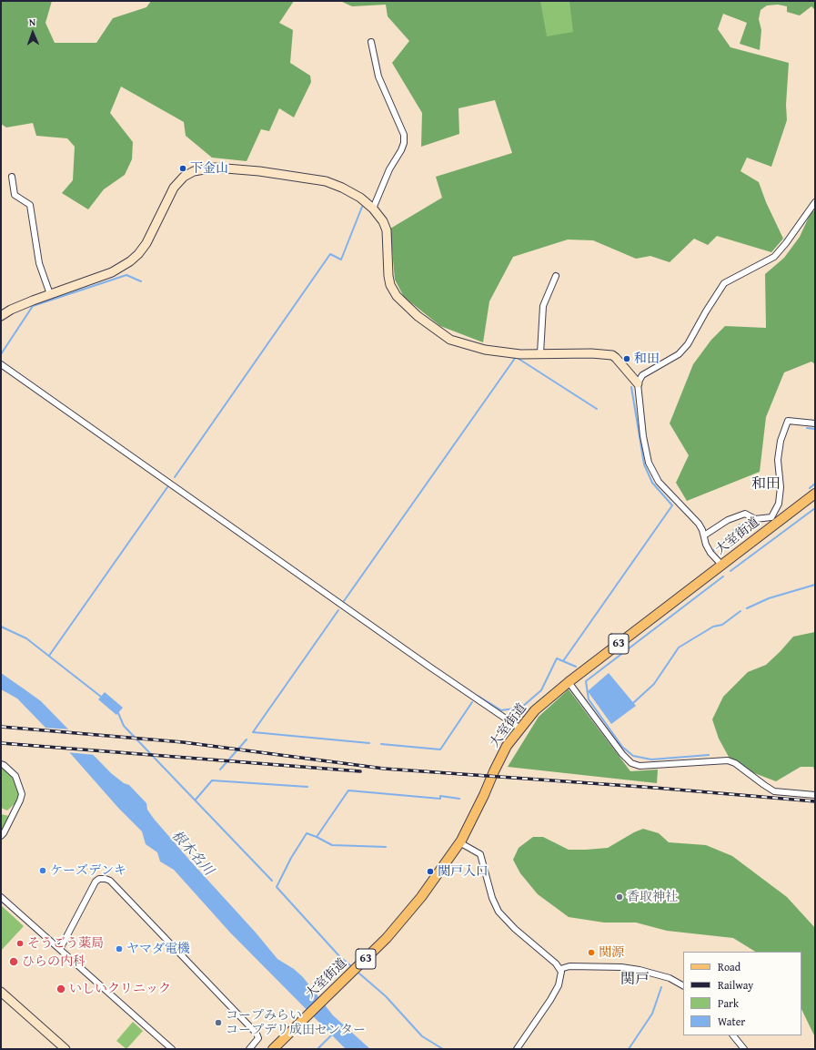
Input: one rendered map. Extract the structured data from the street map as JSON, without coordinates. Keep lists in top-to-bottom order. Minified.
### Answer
{"streets":{"main road":["大室街道","63"]},"districts":["和田","関戸"],"water":["根木名川"],"places":["下金山","和田","ケーズデンキ","関戸入口","香取神社","そうごう薬局","ヤマダ電機","関源","ひらの内科","いしいクリニック","コープみらい コープデリ成田センター"],"legend":["Road","Railway","Park","Water"],"north":"top"}
